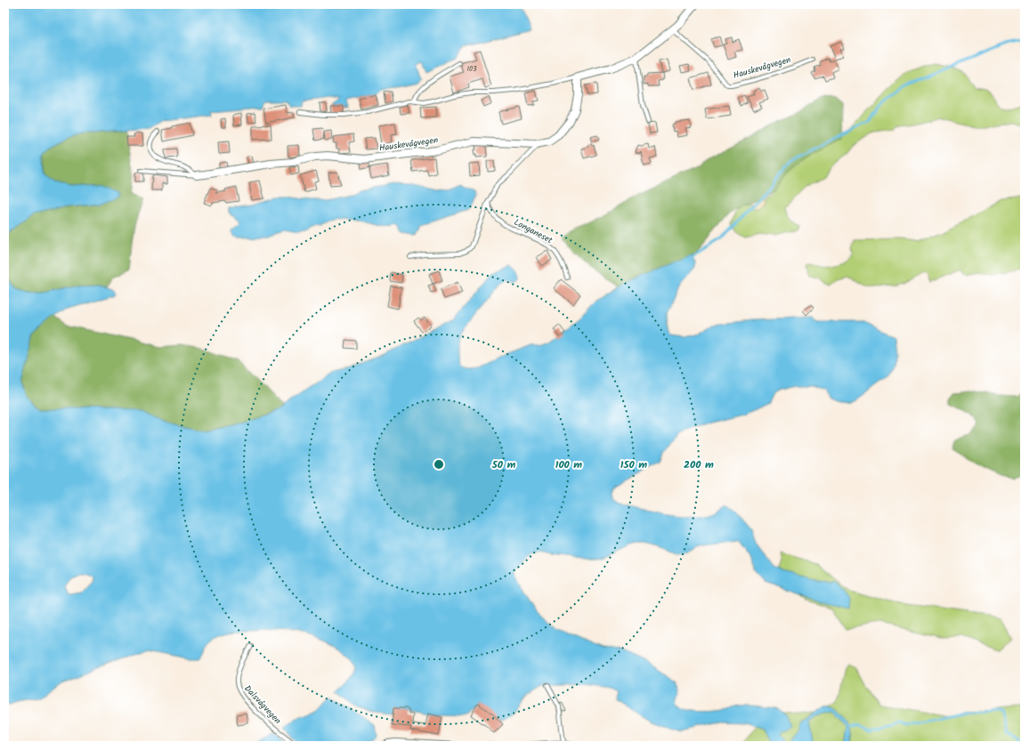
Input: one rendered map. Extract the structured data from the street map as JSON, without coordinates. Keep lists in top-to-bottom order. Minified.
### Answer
{"streets":{"street":["Hauskevågvegen"],"lane":["Longaneset","Dalsvågvegen"]},"house_numbers":["103"],"rings":["50 m","100 m","150 m","200 m"]}
